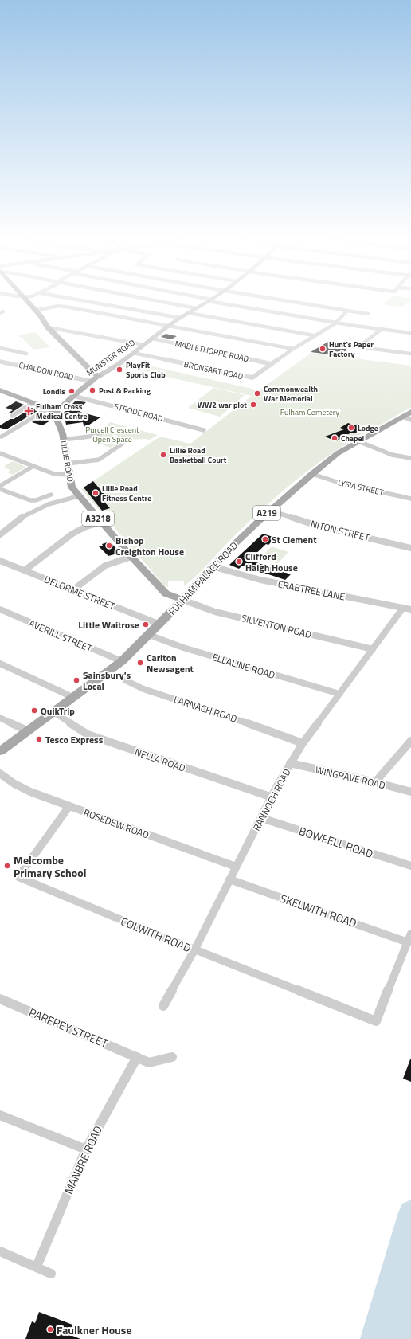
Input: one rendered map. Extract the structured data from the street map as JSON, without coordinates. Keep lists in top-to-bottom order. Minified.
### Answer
{"streets":{"main road":["MUNSTER ROAD","LILLIE ROAD","A219","A3218","FULHAM PALACE ROAD"],"street":["MABLETHORPE ROAD","BRONSART ROAD","CHALDON ROAD","STRODE ROAD","LYSIA STREET","NITON STREET","CRABTREE LANE","DELORME STREET","SILVERTON ROAD","AVERILL STREET","ELLALINE ROAD","LARNACH ROAD","NELLA ROAD","WINGRAVE ROAD","RANNOCH ROAD","ROSEDEW ROAD","BOWFELL ROAD","SKELWITH ROAD","COLWITH ROAD","PARFREY STREET","MANBRE ROAD"]},"crossings":[["MABLETHORPE ROAD","MUNSTER ROAD"],["MABLETHORPE ROAD","BRONSART ROAD"],["MUNSTER ROAD","BRONSART ROAD"],["MUNSTER ROAD","CHALDON ROAD"],["MUNSTER ROAD","STRODE ROAD"],["MUNSTER ROAD","LILLIE ROAD"],["LILLIE ROAD","FULHAM PALACE ROAD"],["LILLIE ROAD","SILVERTON ROAD"],["LYSIA STREET","FULHAM PALACE ROAD"],["NITON STREET","FULHAM PALACE ROAD"],["FULHAM PALACE ROAD","CRABTREE LANE"],["FULHAM PALACE ROAD","DELORME STREET"],["FULHAM PALACE ROAD","SILVERTON ROAD"],["FULHAM PALACE ROAD","AVERILL STREET"],["FULHAM PALACE ROAD","ELLALINE ROAD"],["FULHAM PALACE ROAD","LARNACH ROAD"],["FULHAM PALACE ROAD","NELLA ROAD"],["CRABTREE LANE","RANNOCH ROAD"],["SILVERTON ROAD","RANNOCH ROAD"],["ELLALINE ROAD","RANNOCH ROAD"],["LARNACH ROAD","RANNOCH ROAD"],["NELLA ROAD","RANNOCH ROAD"],["WINGRAVE ROAD","RANNOCH ROAD"],["RANNOCH ROAD","ROSEDEW ROAD"],["RANNOCH ROAD","BOWFELL ROAD"],["RANNOCH ROAD","SKELWITH ROAD"],["RANNOCH ROAD","COLWITH ROAD"],["ROSEDEW ROAD","COLWITH ROAD"],["SKELWITH ROAD","COLWITH ROAD"],["PARFREY STREET","MANBRE ROAD"]],"parks":["Fulham Cemetery","Purcell Crescent Open Space"],"places":{"other":["Hunt's Paper Factory","PlayFit Sports Club","Post & Packing","Londis","Commonwealth War Memorial","WW2 war plot","Lodge","Chapel","Lillie Road Basketball Court","Lillie Road Fitness Centre","St Clement","Bishop Creighton House","Clifford Haigh House","Little Waitrose","Carlton Newsagent","Sainsbury's Local","QuikTrip","Tesco Express","Melcombe Primary School","Faulkner House"],"health":["Fulham Cross Medical Centre"]}}
